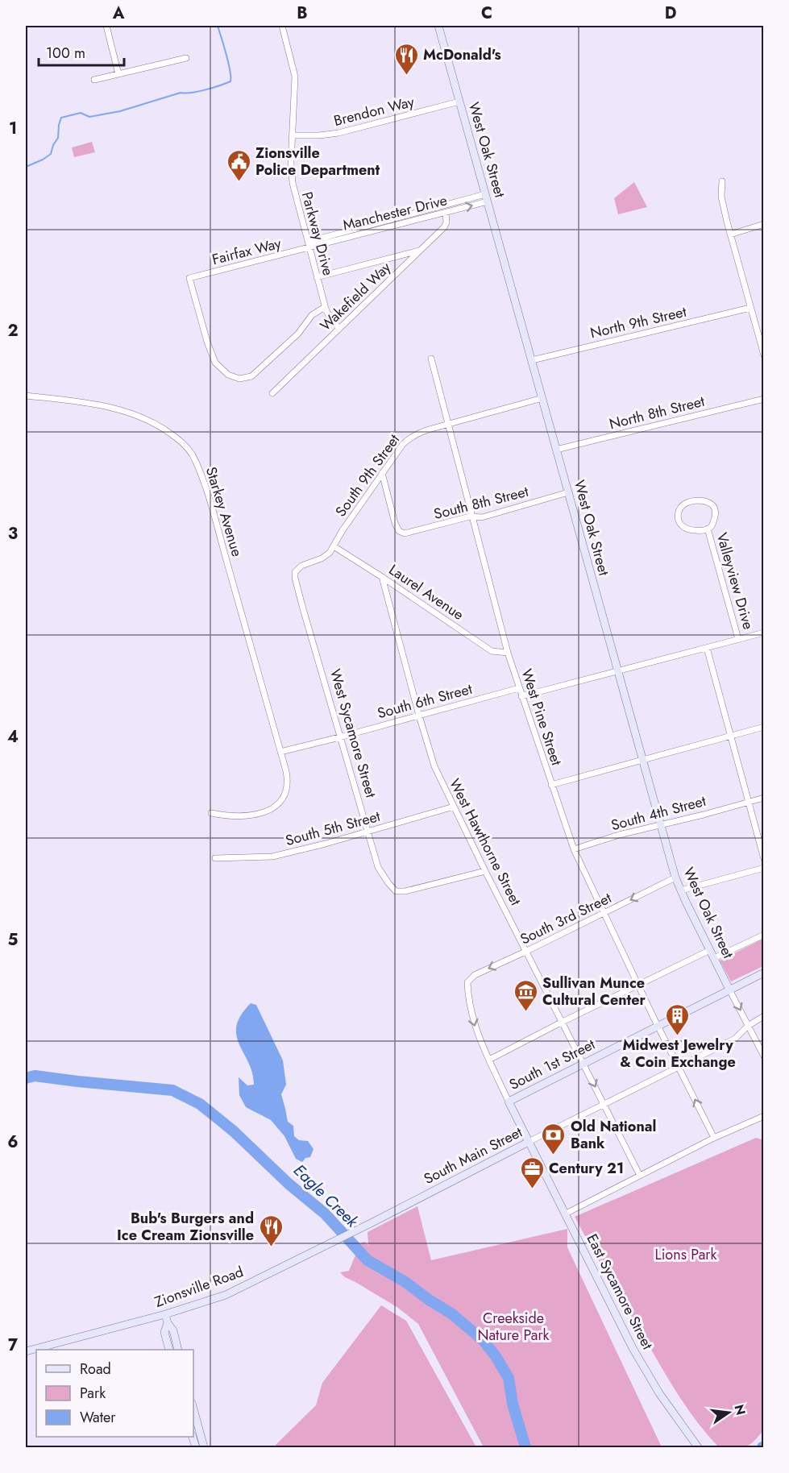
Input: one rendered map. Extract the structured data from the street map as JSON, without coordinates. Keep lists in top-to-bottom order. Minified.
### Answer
{"streets":{"main road":["West Oak Street","South 1st Street","South Main Street","Zionsville Road","East Sycamore Street"],"street":["Brendon Way","Manchester Drive","Parkway Drive","Fairfax Way","Wakefield Way","North 9th Street","North 8th Street","South 9th Street","South 8th Street","Starkey Avenue","Valleyview Drive","Laurel Avenue","South 6th Street","West Pine Street","West Sycamore Street","South 4th Street","South 5th Street","West Hawthorne Street","South 3rd Street"]},"crossings":[["Brendon Way","West Oak Street"],["Brendon Way","Parkway Drive"],["West Oak Street","Manchester Drive"],["West Oak Street","North 9th Street"],["West Oak Street","North 8th Street"],["West Oak Street","South 9th Street"],["West Oak Street","South 8th Street"],["West Oak Street","South 4th Street"],["West Oak Street","South 3rd Street"],["West Oak Street","South 1st Street"],["West Oak Street","South Main Street"],["Manchester Drive","Parkway Drive"],["Manchester Drive","Fairfax Way"],["Manchester Drive","Wakefield Way"],["Parkway Drive","Fairfax Way"],["Parkway Drive","Wakefield Way"],["South 9th Street","South 8th Street"],["South 9th Street","Laurel Avenue"],["South 9th Street","West Pine Street"],["South 9th Street","West Sycamore Street"],["South 8th Street","West Pine Street"],["Starkey Avenue","South 6th Street"],["Laurel Avenue","West Pine Street"],["Laurel Avenue","West Sycamore Street"],["Laurel Avenue","West Hawthorne Street"],["South 6th Street","West Pine Street"],["South 6th Street","West Sycamore Street"],["South 6th Street","West Hawthorne Street"],["West Pine Street","South 4th Street"],["West Pine Street","South 3rd Street"],["West Pine Street","South 1st Street"],["West Pine Street","South Main Street"],["West Sycamore Street","South 5th Street"],["West Sycamore Street","West Hawthorne Street"],["South 5th Street","West Hawthorne Street"],["West Hawthorne Street","South 3rd Street"],["West Hawthorne Street","South 1st Street"],["West Hawthorne Street","South Main Street"],["South Main Street","Zionsville Road"],["South Main Street","East Sycamore Street"]],"water":["Eagle Creek"],"parks":["Lions Park","Creekside Nature Park"],"places":{"restaurant":["McDonald's","Bub's Burgers and Ice Cream Zionsville"],"public building":["Zionsville Police Department"],"museum":["Sullivan Munce Cultural Center"],"building":["Midwest Jewelry & Coin Exchange"],"bank":["Old National Bank"],"office":["Century 21"]},"legend":["Road","Park","Water"],"scale_bar":"100 m","north":"right","grid":{"columns":["A","B","C","D"],"rows":["1","2","3","4","5","6","7"]}}
